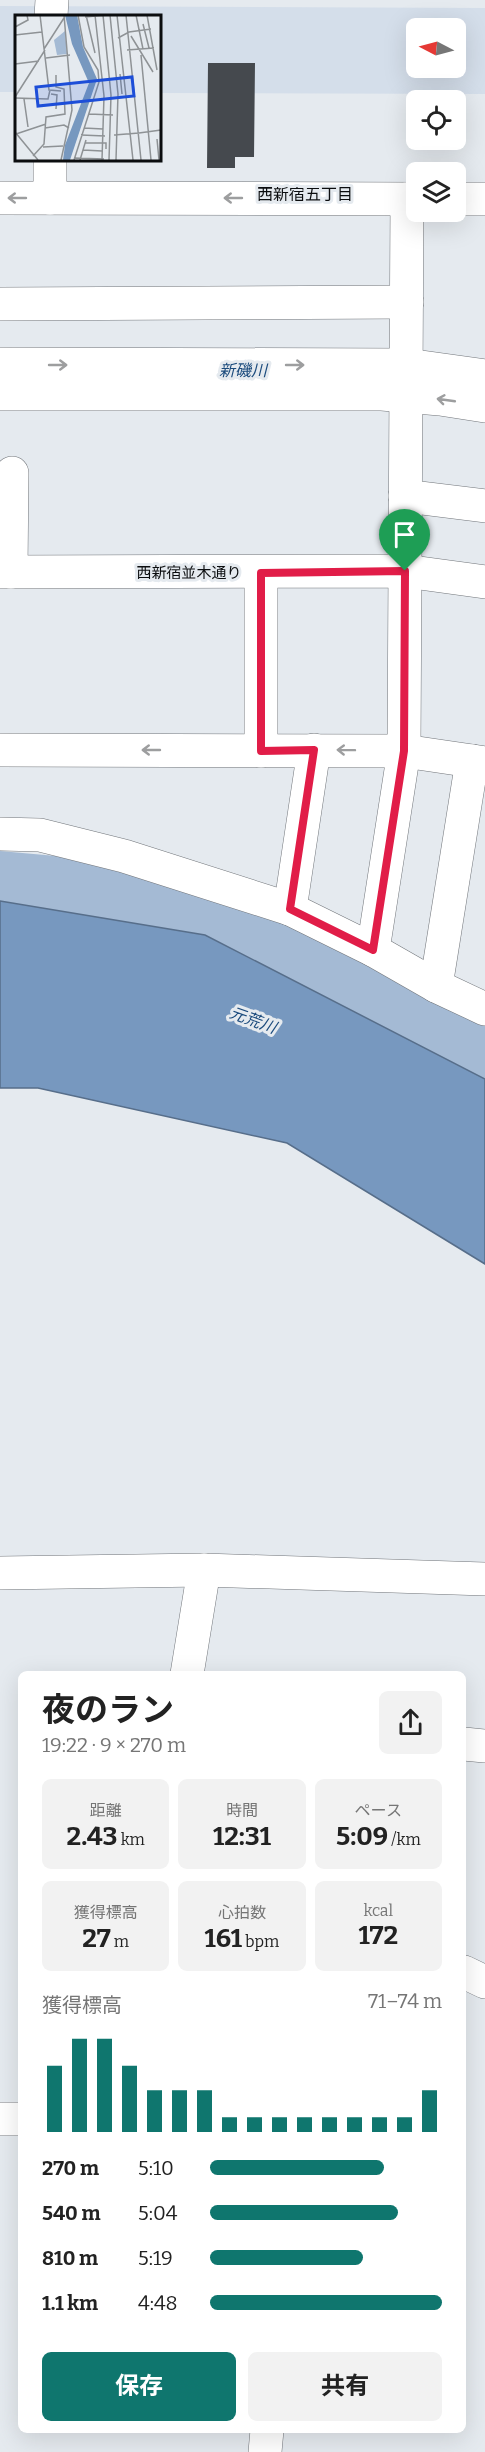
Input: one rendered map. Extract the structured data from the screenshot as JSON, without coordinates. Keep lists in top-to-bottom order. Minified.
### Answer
{"streets":{"street":["西新宿並木通り"]},"districts":["西新宿五丁目"],"water":["新磯川","元荒川"],"north":"left","page":{"heading":["夜のラン","19:22 · 9 × 270 m"],"stats":[["距離","2.43 km"],["時間","12:31"],["ペース","5:09 /km"],["獲得標高","27 m"],["心拍数","161 bpm"],["kcal","172"]],"chart":["獲得標高","71–74 m"],"list":[{"name":"270 m","note":"5:10"},{"name":"540 m","note":"5:04"},{"name":"810 m","note":"5:19"},{"name":"1.1 km","note":"4:48"}],"buttons":["保存","共有"]}}
